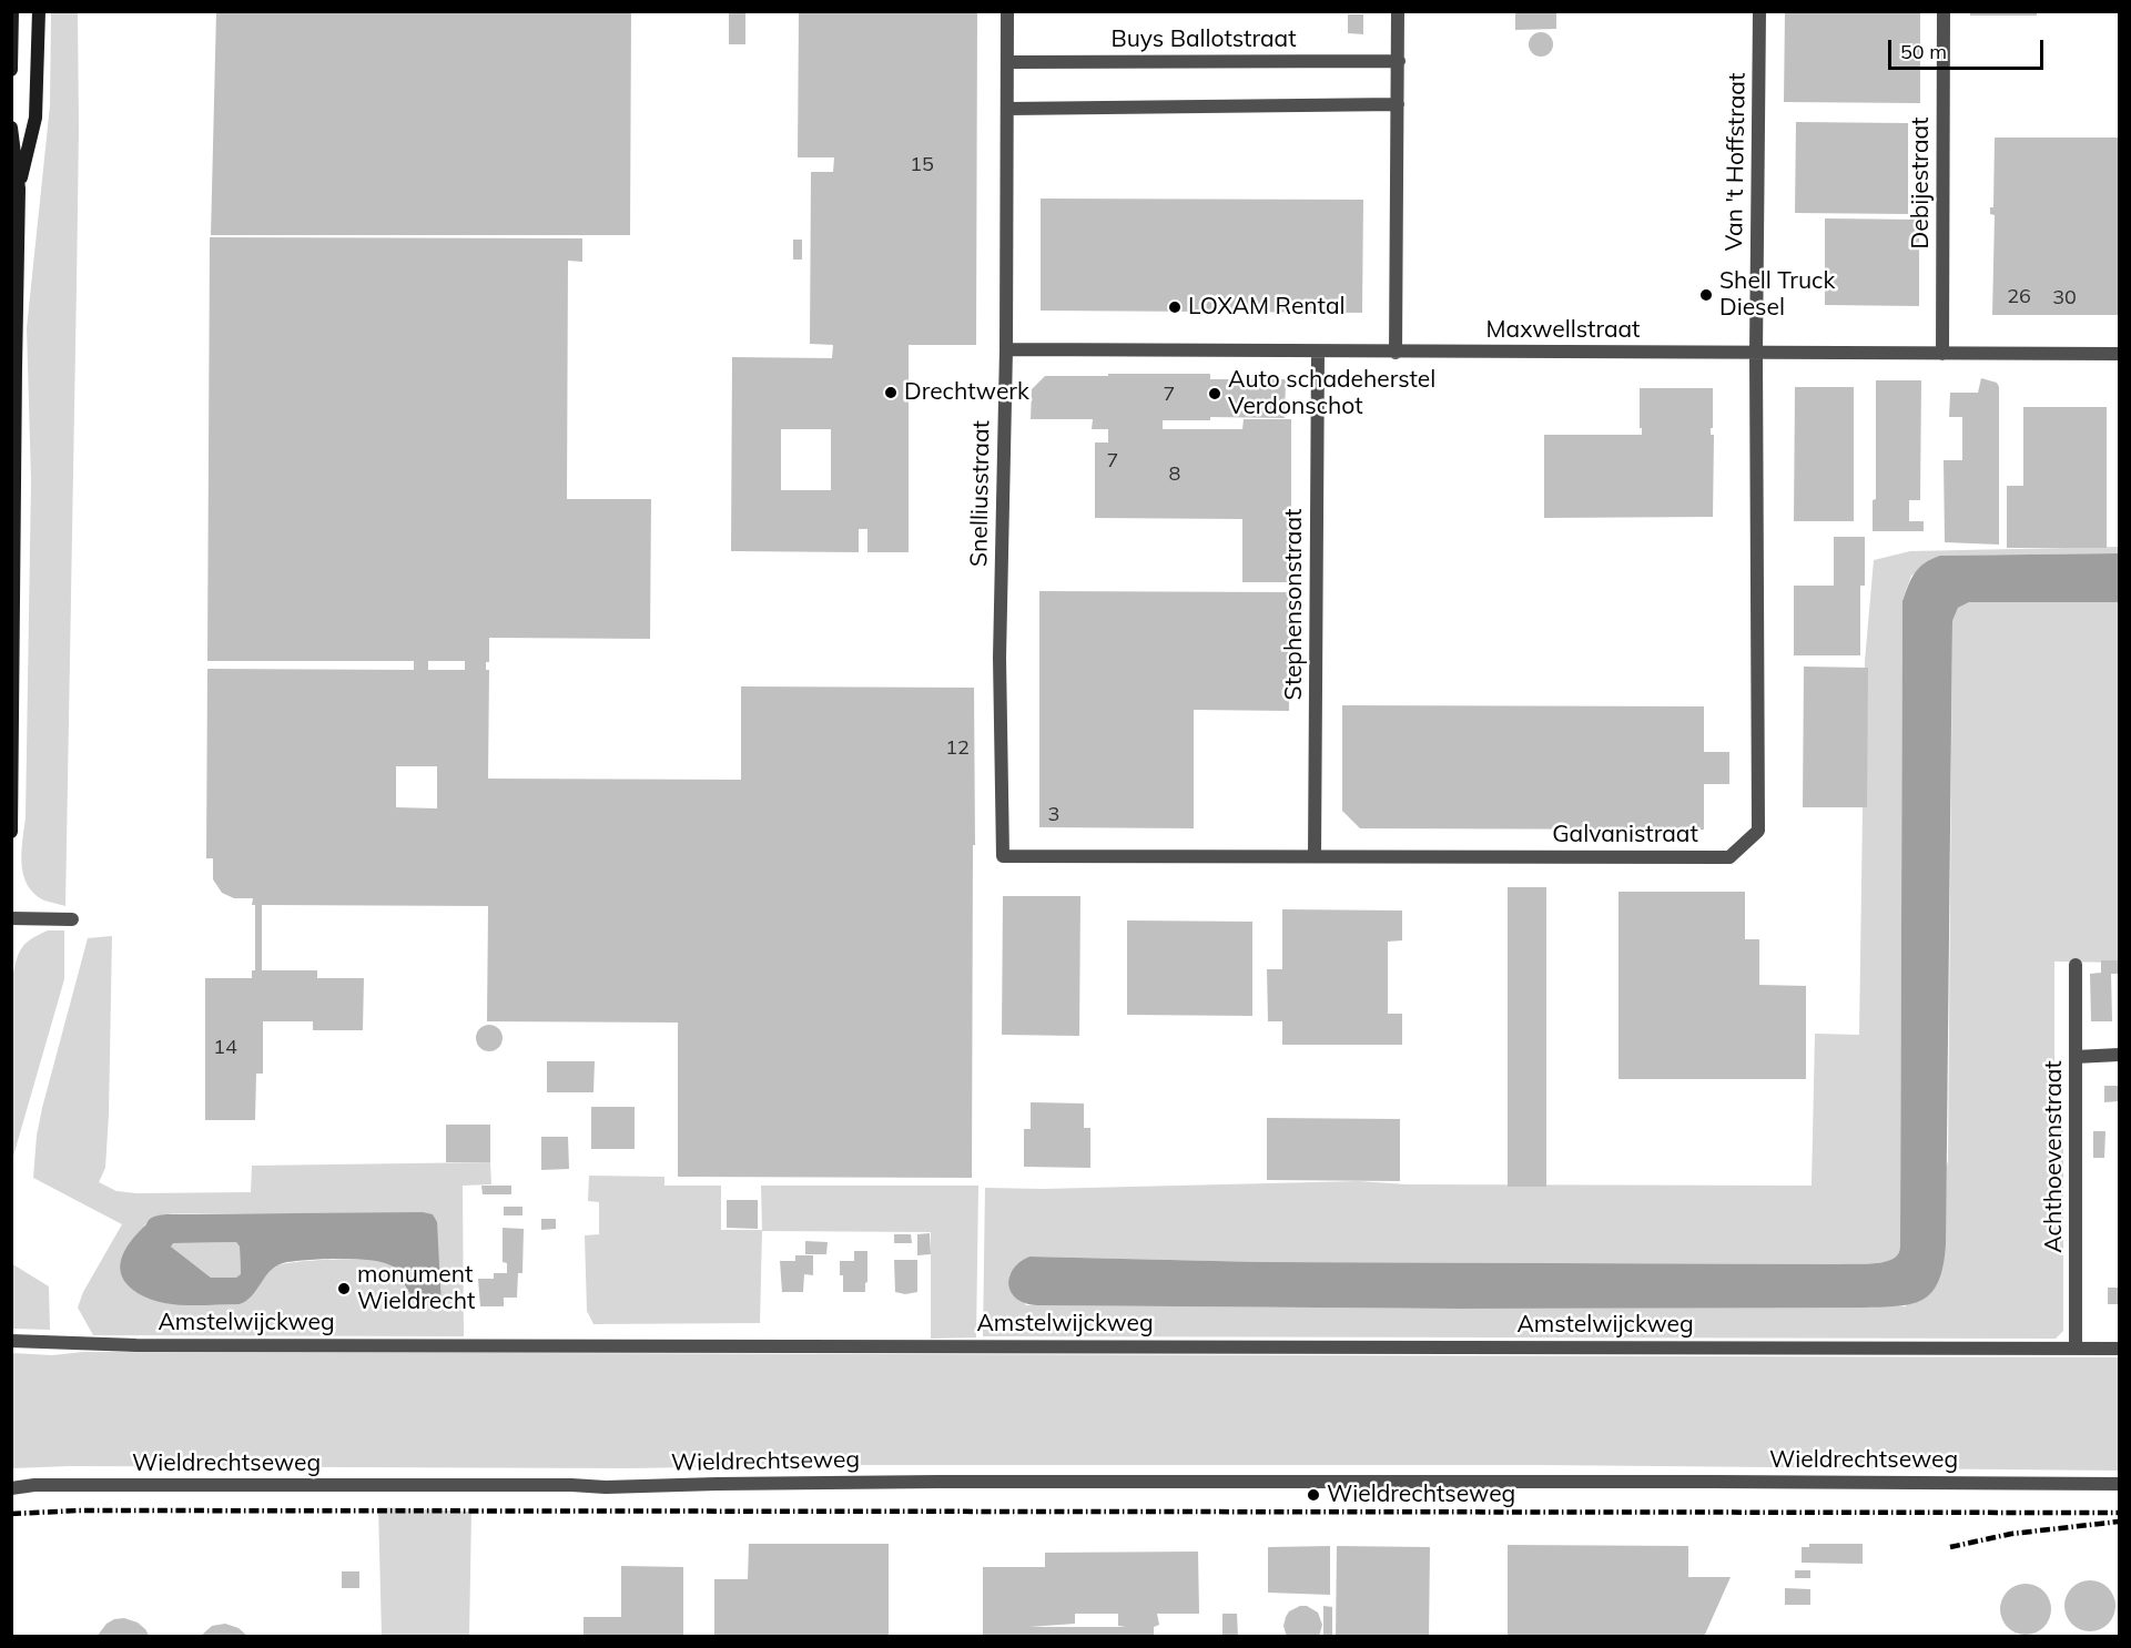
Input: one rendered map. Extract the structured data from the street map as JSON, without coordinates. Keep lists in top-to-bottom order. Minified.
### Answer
{"streets":{"street":["Buys Ballotstraat","Van 't Hoffstraat","Debijestraat","Maxwellstraat","Snelliusstraat","Stephensonstraat","Galvanistraat","Achthoevenstraat","Amstelwijckweg","Wieldrechtseweg"]},"crossings":[["Buys Ballotstraat","Snelliusstraat"],["Van 't Hoffstraat","Maxwellstraat"],["Van 't Hoffstraat","Galvanistraat"],["Debijestraat","Maxwellstraat"],["Maxwellstraat","Snelliusstraat"],["Maxwellstraat","Stephensonstraat"],["Maxwellstraat","Galvanistraat"],["Snelliusstraat","Galvanistraat"],["Stephensonstraat","Galvanistraat"],["Achthoevenstraat","Amstelwijckweg"]],"places":["Shell Truck Diesel","LOXAM Rental","Drechtwerk","Auto schadeherstel Verdonschot","monument Wieldrecht","Wieldrechtseweg"],"house_numbers":["15","26","30","7","7","8","12","3","14"],"scale_bar":"50 m"}
